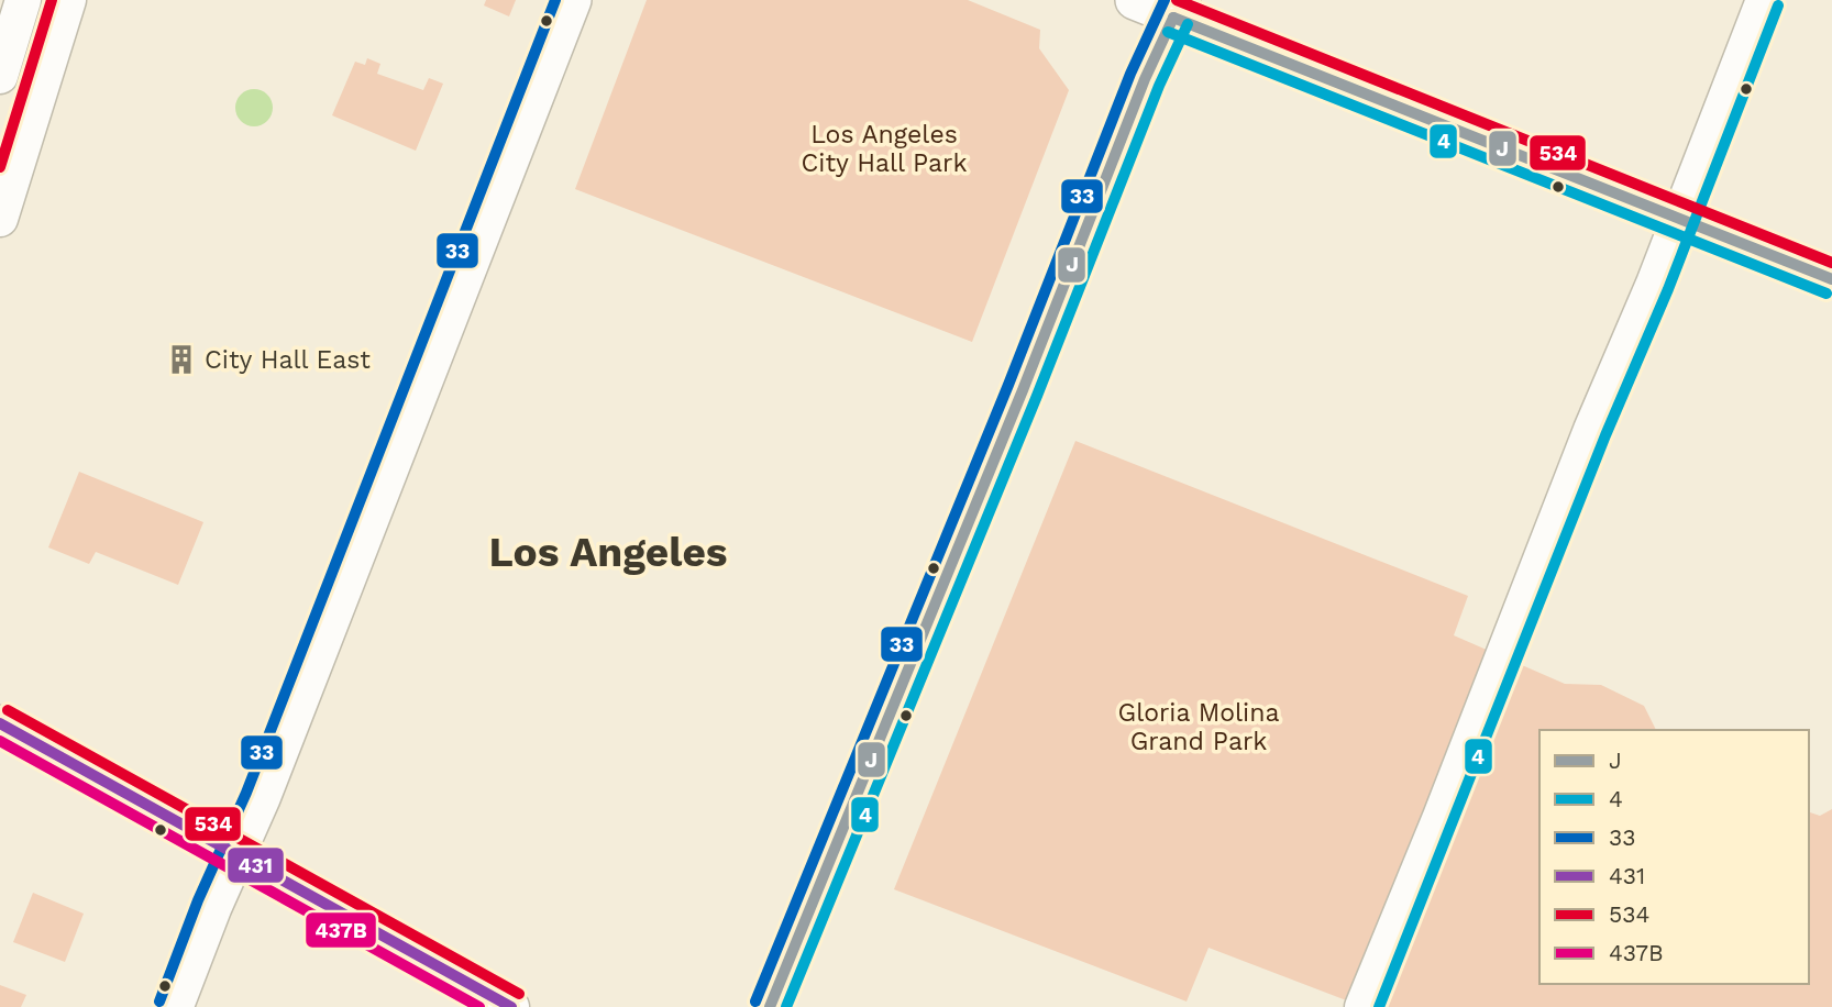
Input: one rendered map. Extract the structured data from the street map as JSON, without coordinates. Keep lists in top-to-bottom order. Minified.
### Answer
{"districts":["Los Angeles"],"parks":["Los Angeles City Hall Park","Gloria Molina Grand Park"],"places":{"building":["City Hall East"]},"lines":["transit line 33","transit line 534","transit line 4","transit line J","transit line 431","transit line 437B"],"legend":["J","4","33","431","534","437B"]}
